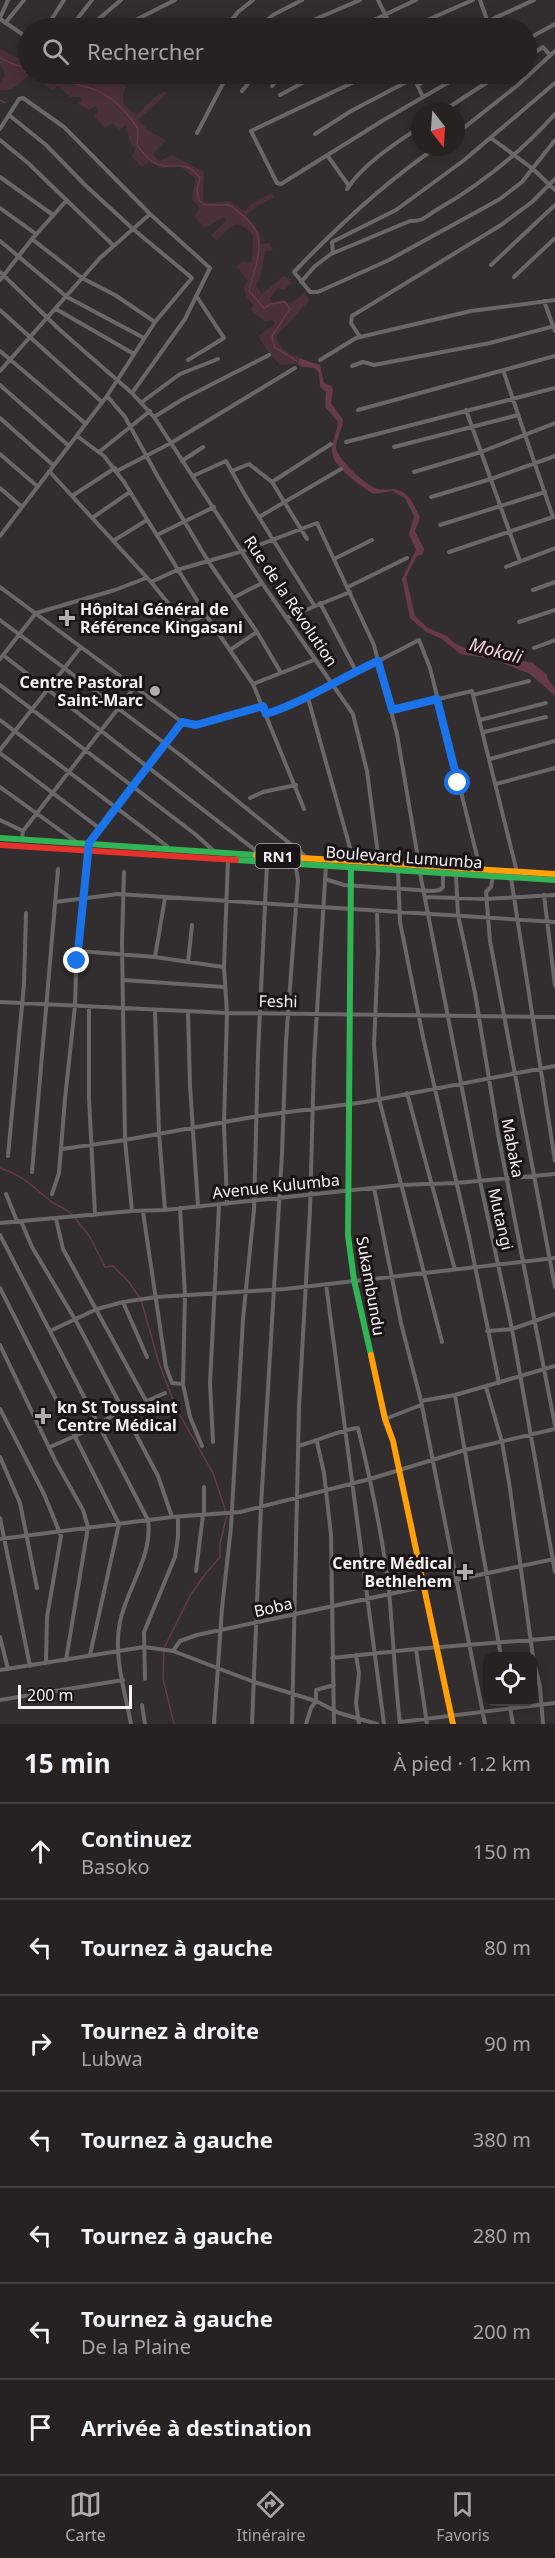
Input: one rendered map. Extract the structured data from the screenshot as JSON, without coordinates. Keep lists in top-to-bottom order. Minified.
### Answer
{"streets":{"main road":["RN1","Boulevard Lumumba","Sukambundu"],"street":["Rue de la Révolution","Feshi","Mabaka","Avenue Kulumba","Mutangi","Boba"]},"crossings":[["Rue de la Révolution","Boulevard Lumumba"],["Boulevard Lumumba","Mabaka"],["Boulevard Lumumba","Mutangi"],["Boulevard Lumumba","Sukambundu"],["Feshi","Mabaka"],["Feshi","Mutangi"],["Feshi","Sukambundu"],["Mabaka","Avenue Kulumba"],["Avenue Kulumba","Mutangi"],["Avenue Kulumba","Sukambundu"],["Mutangi","Boba"],["Sukambundu","Boba"]],"water":["Mokali"],"places":{"health":["Hôpital Général de Référence Kingasani","kn St Toussaint Centre Médical","Centre Médical Bethlehem"],"other":["Centre Pastoral Saint-Marc"]},"scale_bar":"200 m","north":"bottom","page":{"search":"Rechercher","scale":"200 m","heading":["15 min","À pied · 1.2 km"],"list":[["Continuez","Basoko","150 m"],["Tournez à gauche","80 m"],["Tournez à droite","Lubwa","90 m"],["Tournez à gauche","380 m"],["Tournez à gauche","280 m"],["Tournez à gauche","De la Plaine","200 m"],"Arrivée à destination"],"nav":["Carte","Itinéraire","Favoris"]}}
